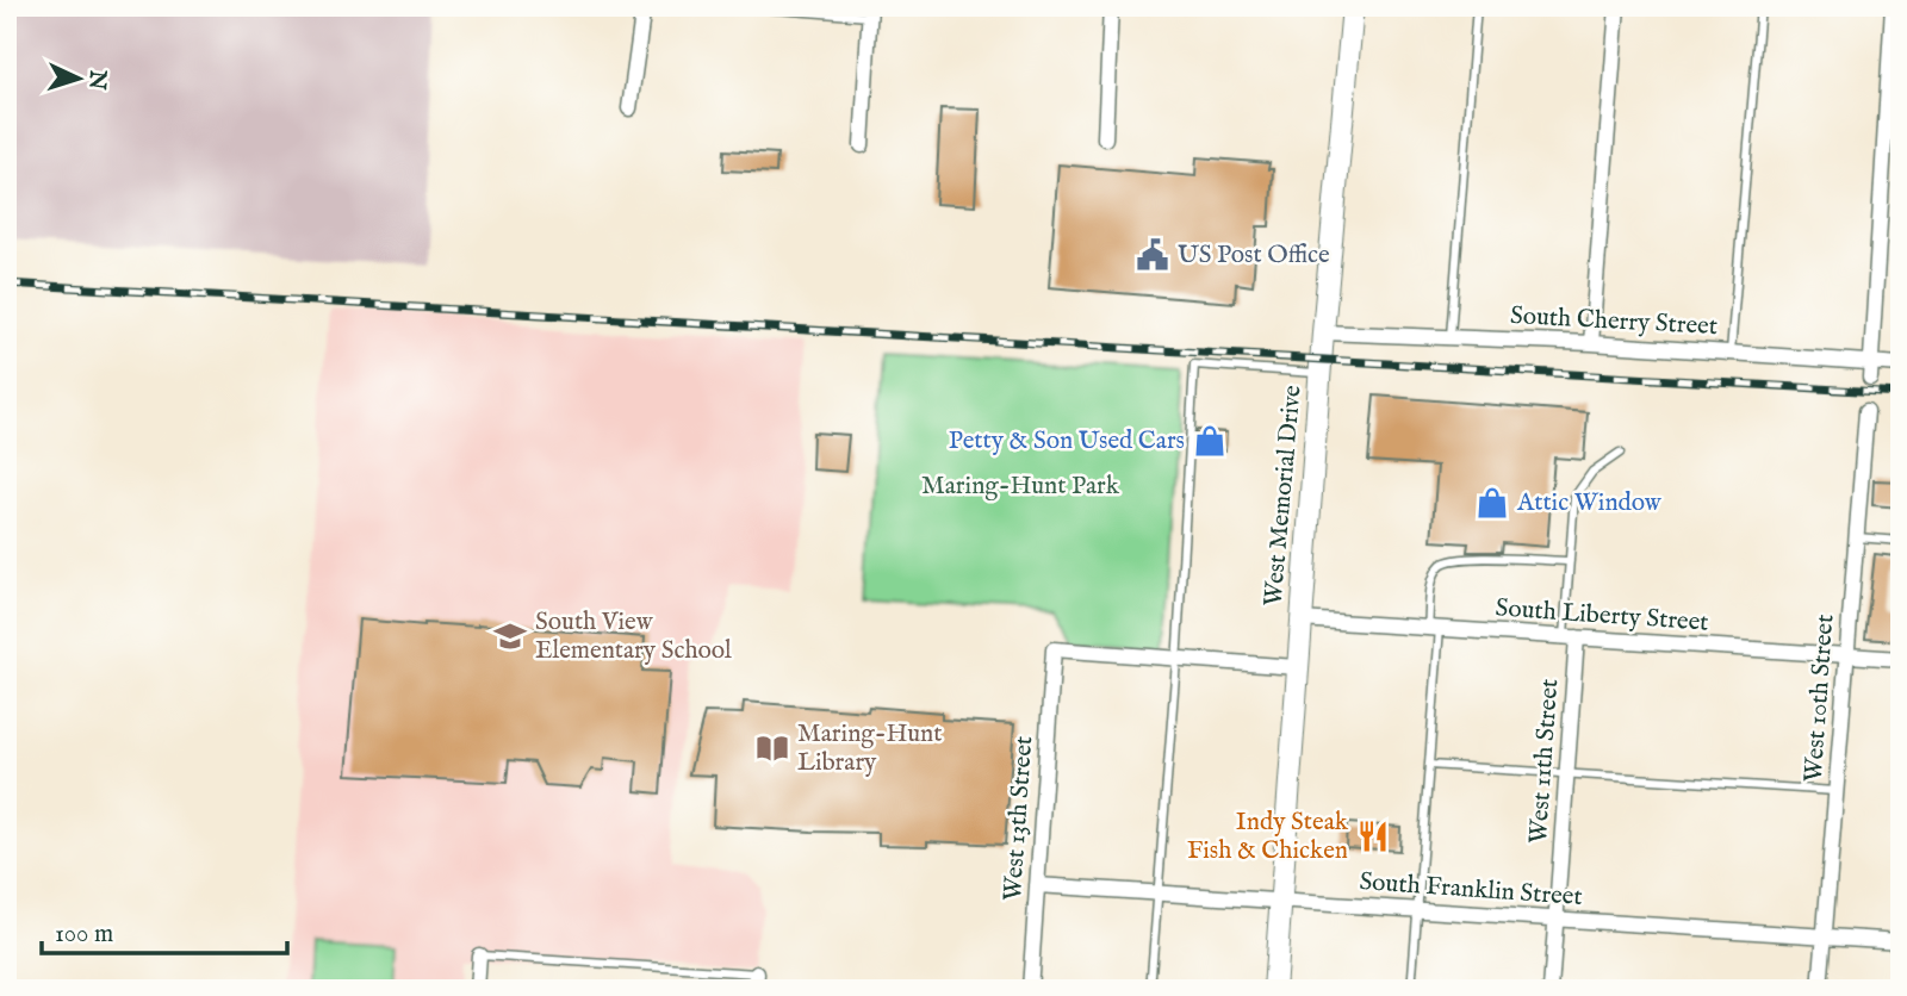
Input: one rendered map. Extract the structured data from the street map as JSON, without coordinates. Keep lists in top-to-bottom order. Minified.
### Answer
{"streets":{"main road":["West Memorial Drive"],"street":["South Cherry Street","South Liberty Street","West 10th Street","West 11th Street","West 13th Street","South Franklin Street"]},"crossings":[["South Cherry Street","West Memorial Drive"],["West Memorial Drive","South Liberty Street"],["West Memorial Drive","South Franklin Street"],["South Liberty Street","West 10th Street"],["South Liberty Street","West 11th Street"],["West 10th Street","South Franklin Street"],["West 11th Street","South Franklin Street"],["West 13th Street","South Franklin Street"]],"parks":["Maring-Hunt Park"],"places":{"public building":["US Post Office"],"shop":["Petty & Son Used Cars","Attic Window"],"school or university":["South View Elementary School"],"library":["Maring-Hunt Library"],"restaurant":["Indy Steak Fish & Chicken"]},"scale_bar":"100 m","north":"right"}
